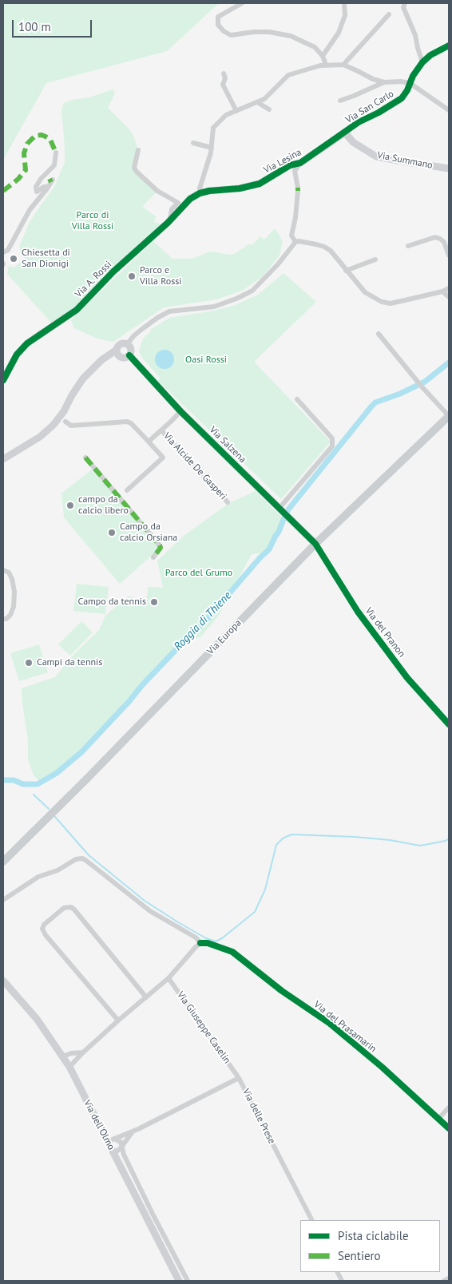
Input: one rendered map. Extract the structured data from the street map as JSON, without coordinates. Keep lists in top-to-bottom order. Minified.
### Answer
{"streets":{"main road":["Via Europa"],"street":["Via San Carlo","Via Summano","Via Lesina","Via A. Rossi","Via Salzena","Via Alcide De Gasperi","Via del Pranon","Via del Prasamarin","Via Giuseppe Caselin","Via delle Prese","Via dell'Olmo"]},"crossings":[["Via San Carlo","Via Summano"],["Via San Carlo","Via Lesina"],["Via Summano","Via Lesina"],["Via Lesina","Via A. Rossi"],["Via Salzena","Via del Pranon"],["Via Salzena","Via Europa"],["Via del Pranon","Via Europa"],["Via Giuseppe Caselin","Via delle Prese"],["Via delle Prese","Via dell'Olmo"]],"water":["Roggia di Thiene"],"parks":["Parco di Villa Rossi","Oasi Rossi","Parco del Grumo"],"places":["Chiesetta di San Dionigi","Parco e Villa Rossi","campo da calcio libero","Campo da calcio Orsiana","Campo da tennis","Campi da tennis"],"legend":["Pista ciclabile","Sentiero"],"scale_bar":"100 m"}
